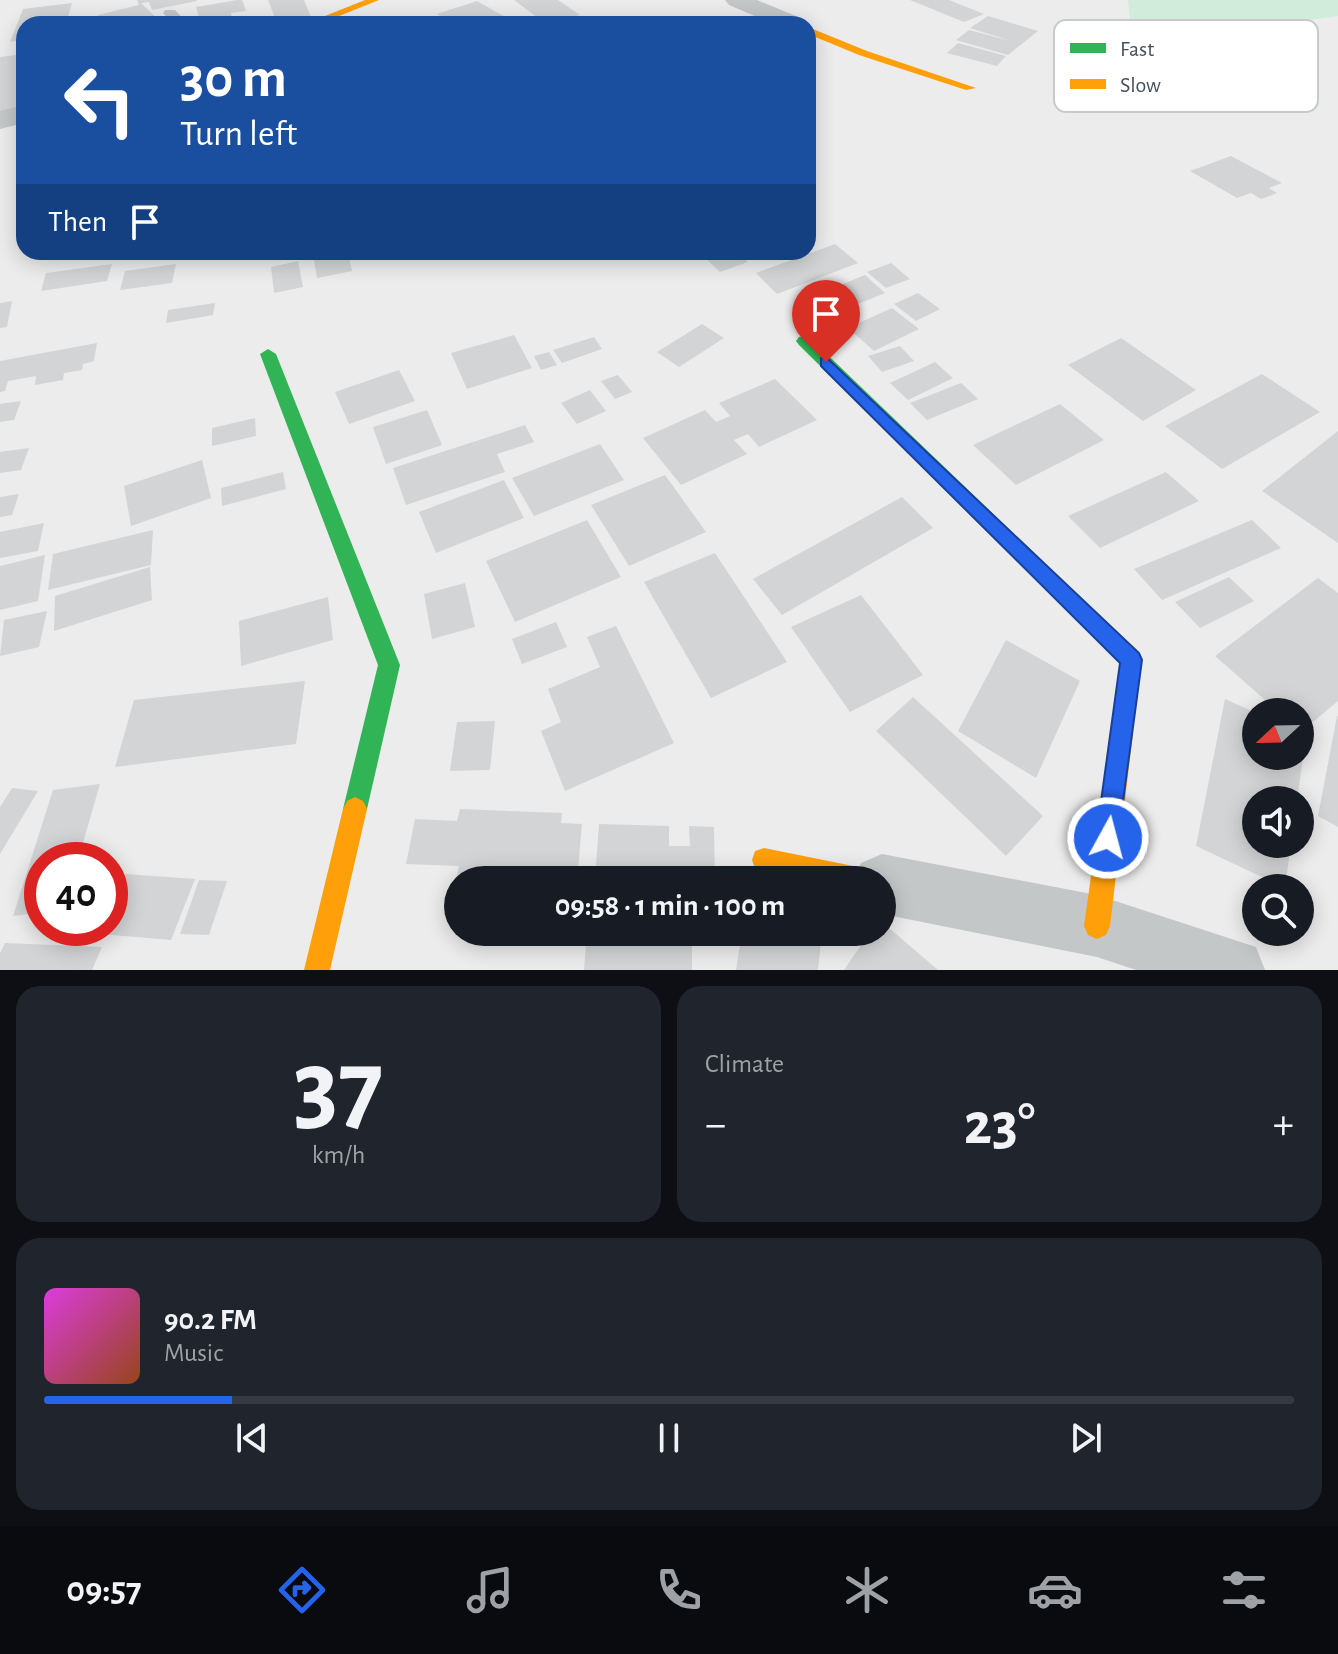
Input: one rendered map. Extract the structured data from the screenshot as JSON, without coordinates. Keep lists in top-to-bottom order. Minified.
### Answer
{"legend":["Fast","Slow"],"north":"left","page":{"turn":["30 m","Turn left"],"then":"Then","limit":"40","trip":"09:58 · 1 min · 100 m","tile":[["37","km/h"],"Climate"],"heat":["−","23°","+"],"song":["90.2 FM","Music"],"tabs":"09:57"}}
